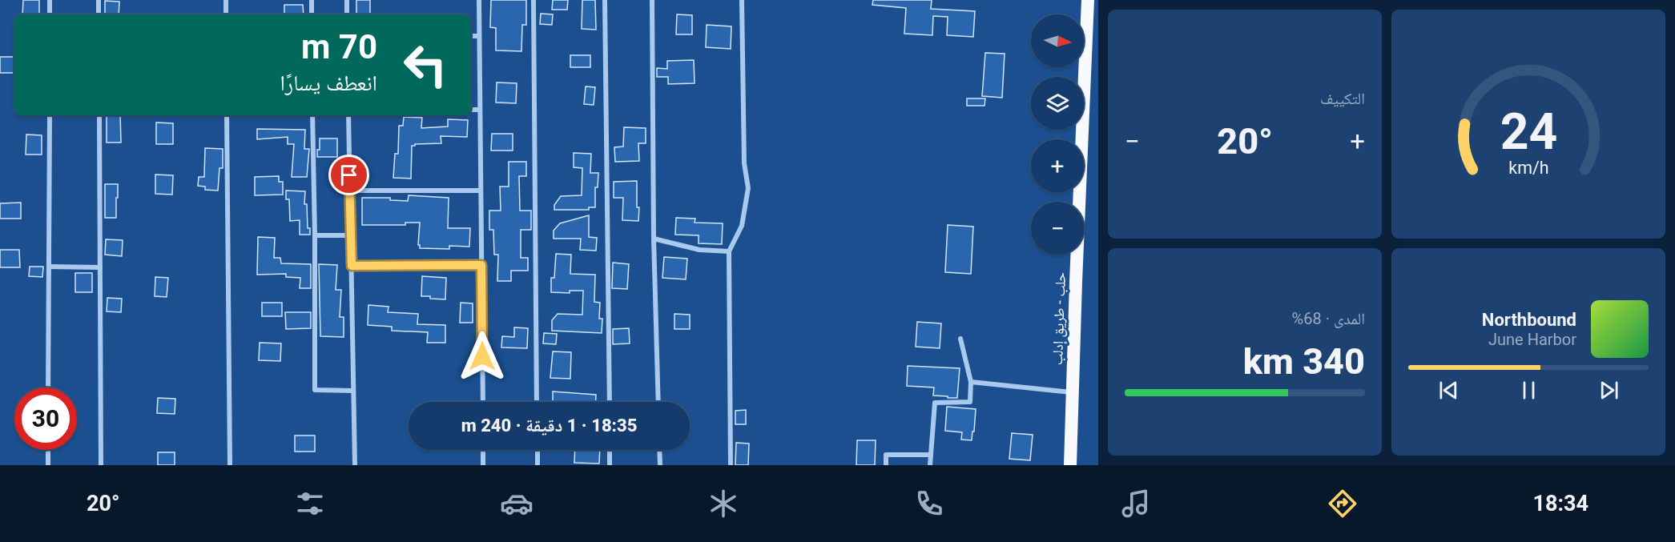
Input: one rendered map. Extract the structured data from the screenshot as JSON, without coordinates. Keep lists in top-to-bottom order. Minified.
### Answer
{"streets":{"highway":["حلب - طريق إدلب"]},"north":"right","page":{"tile":["التكييف",["المدى · 68%","340 km"]],"map_buttons":["+","−"],"turn":["70 m","انعطف يسارًا"],"heat":["−","20°","+"],"song":["Northbound","June Harbor"],"limit":"30","trip":"18:35 · 1 دقيقة · 240 m","tabs":["18:34","20°"],"gauge":["24","km/h"]}}
